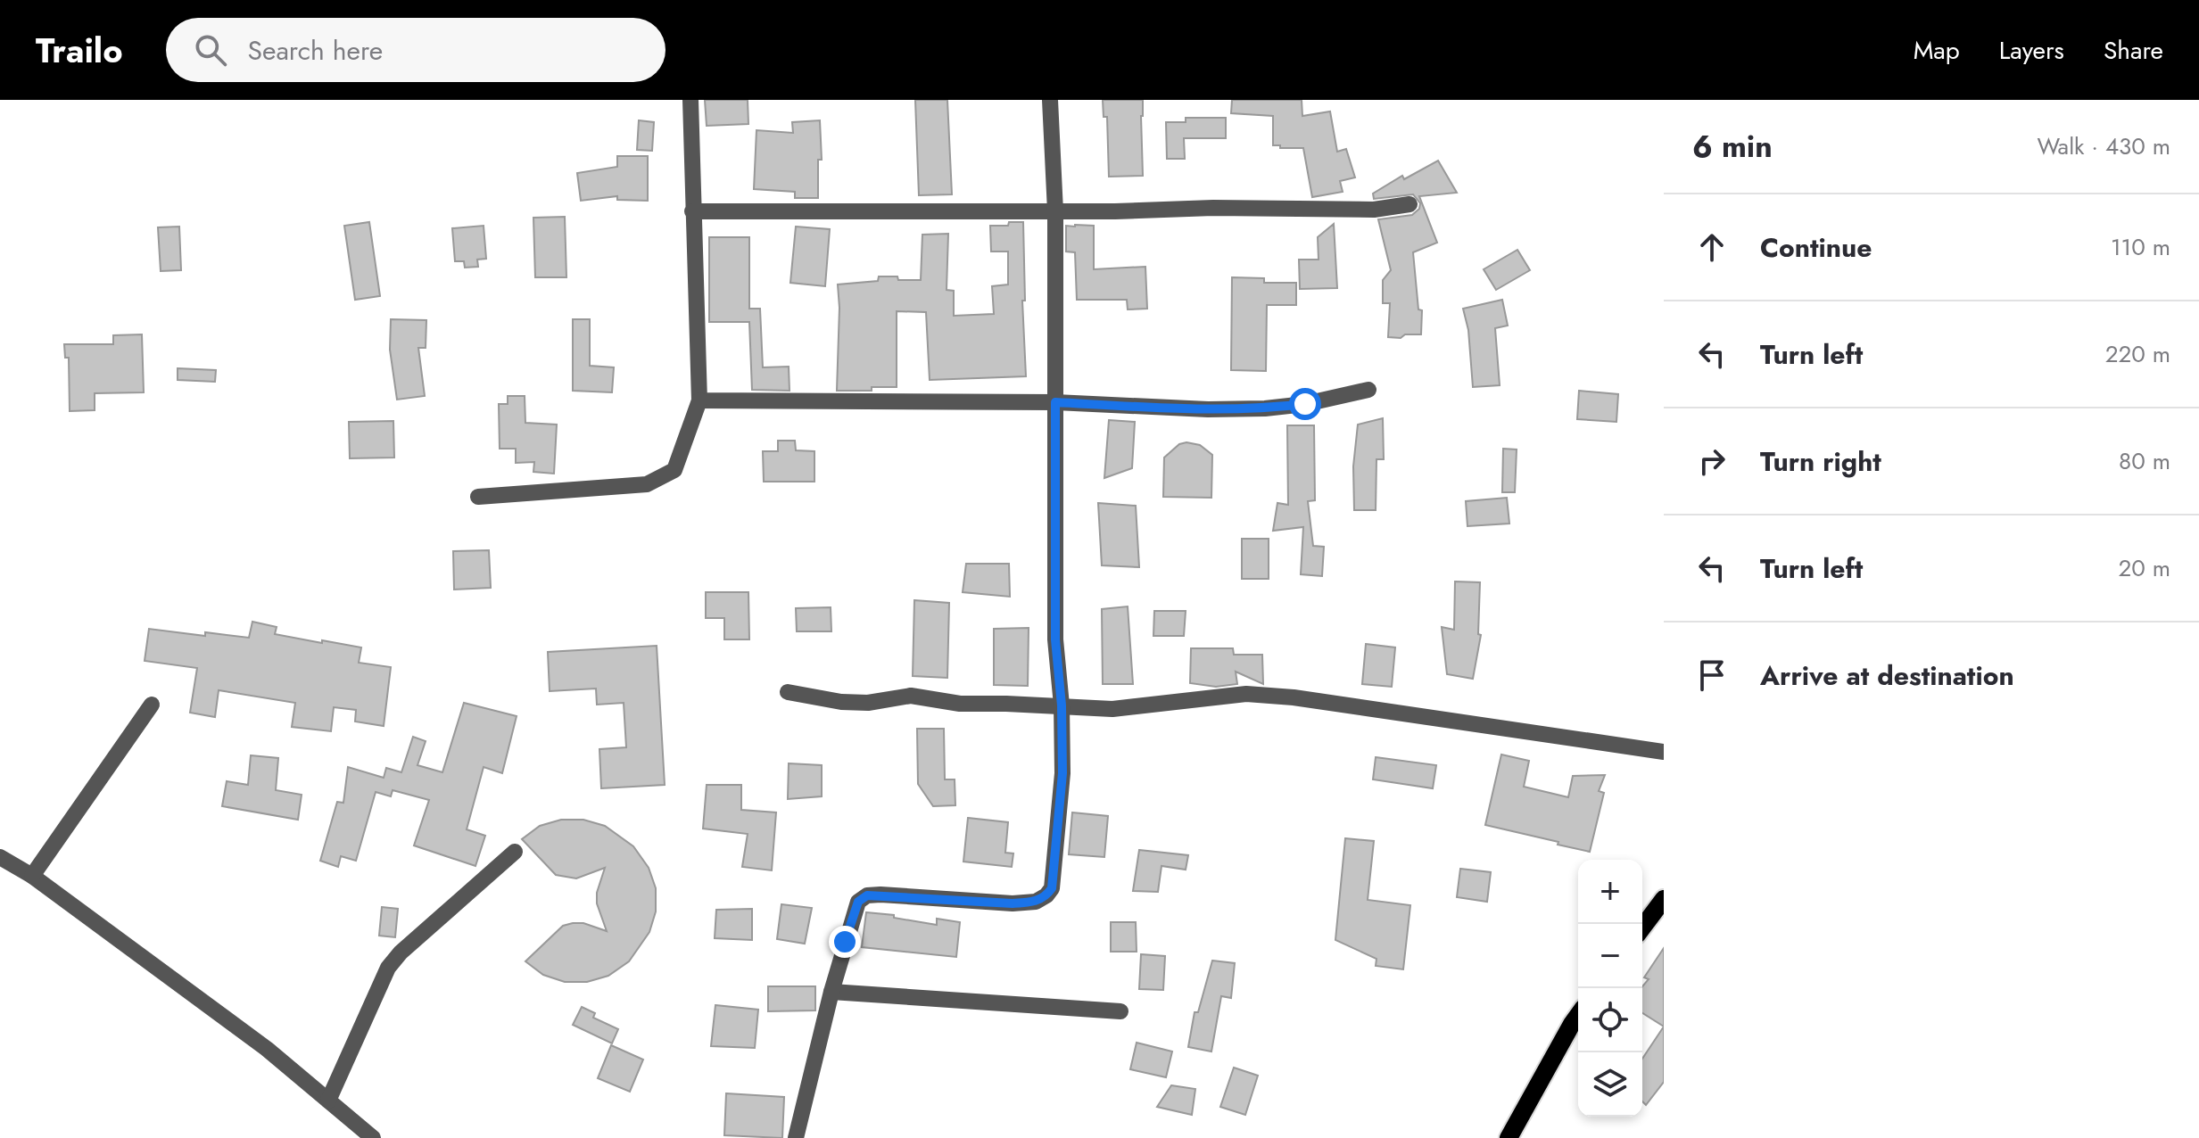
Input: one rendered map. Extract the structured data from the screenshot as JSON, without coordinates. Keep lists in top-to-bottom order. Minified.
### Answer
{"page":{"header":"Trailo","search":"Search here","nav":["Map","Layers","Share"],"heading":["6 min","Walk · 430 m"],"list":[["Continue","110 m"],["Turn left","220 m"],["Turn right","80 m"],["Turn left","20 m"],"Arrive at destination"],"map_buttons":["+","−"]}}
